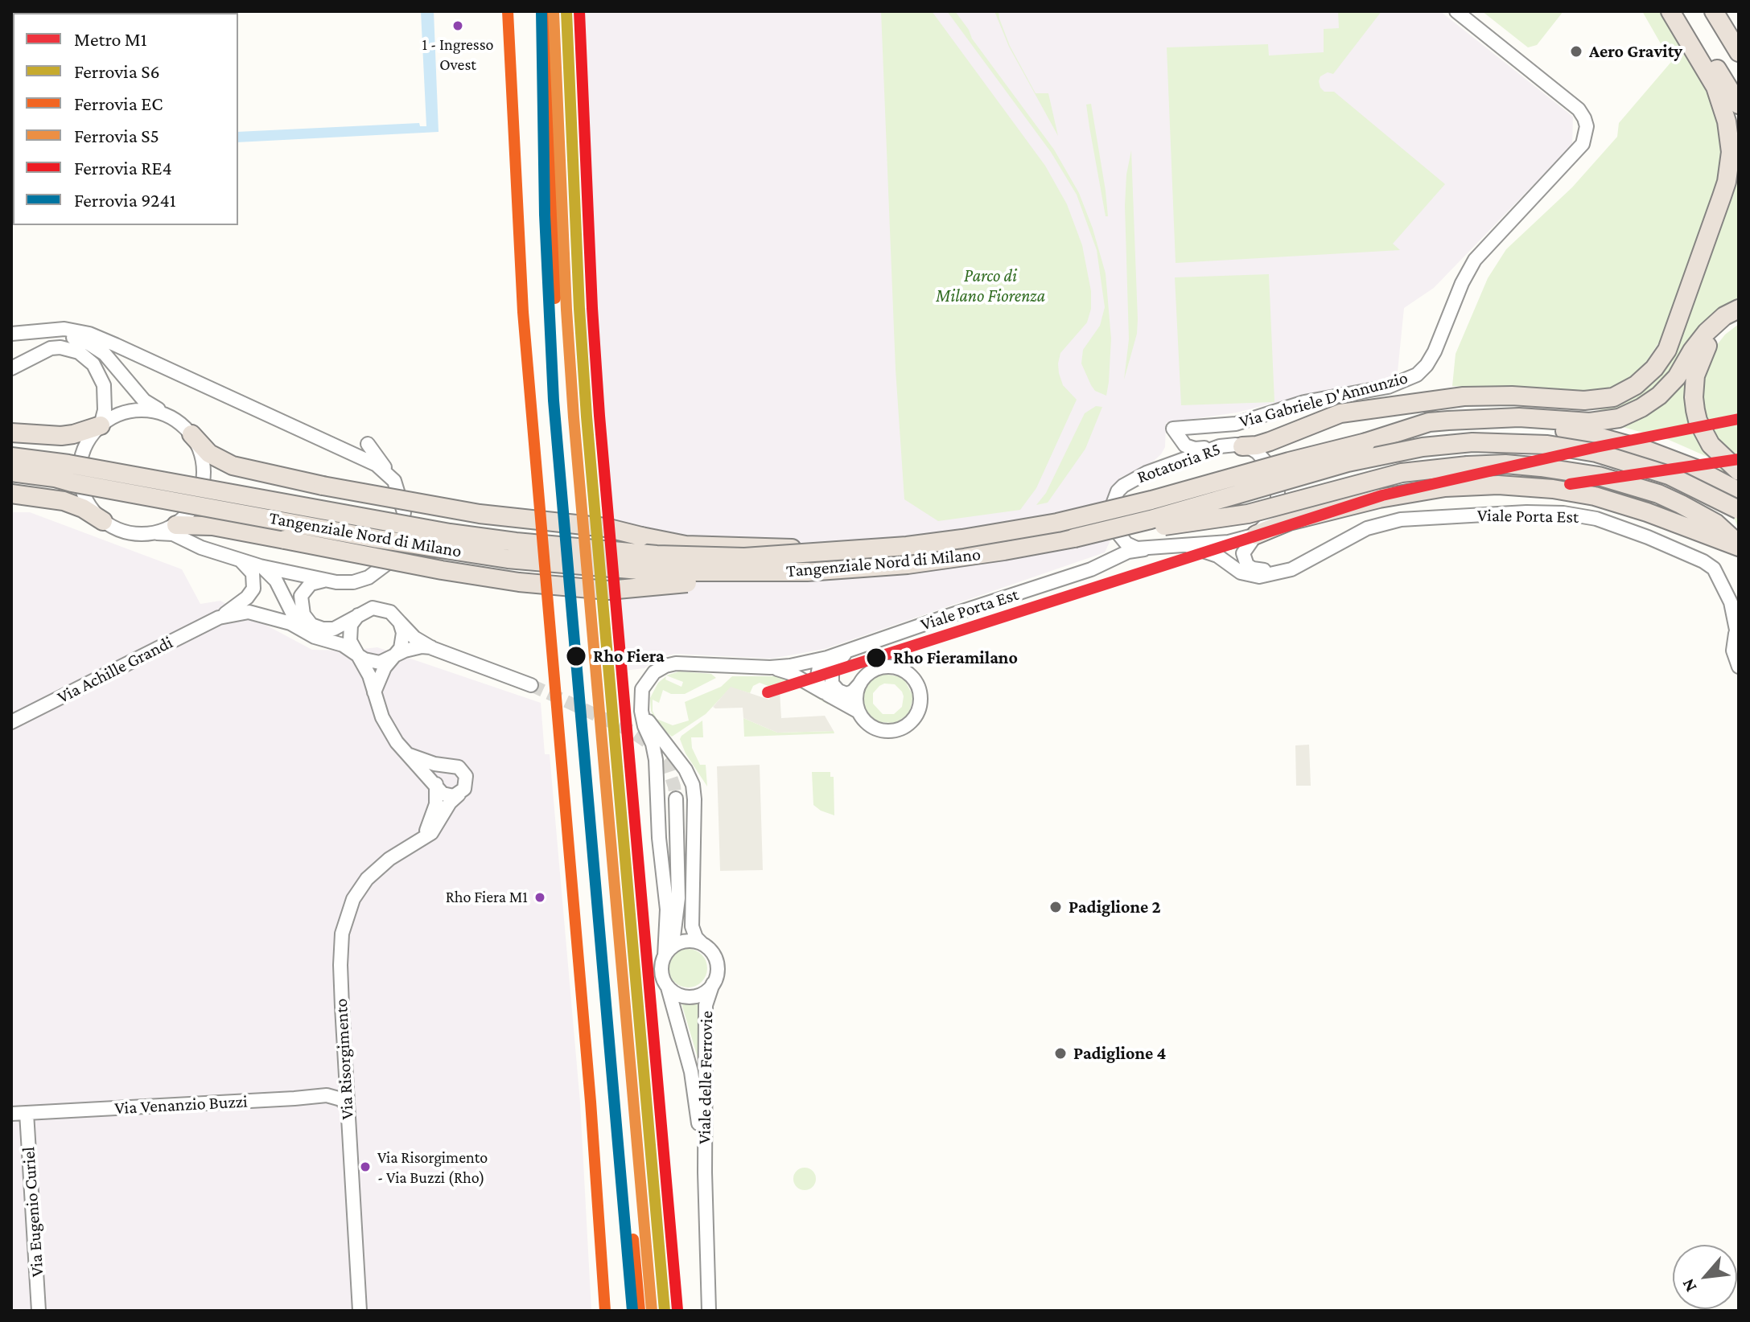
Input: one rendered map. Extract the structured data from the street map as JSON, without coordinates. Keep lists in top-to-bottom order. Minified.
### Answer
{"streets":{"highway":["Tangenziale Nord di Milano"],"street":["Via Gabriele D'Annunzio","Rotatoria R5","Viale Porta Est","Via Achille Grandi","Via Risorgimento","Viale delle Ferrovie","Via Venanzio Buzzi","Via Eugenio Curiel"]},"crossings":[["Rotatoria R5","Viale Porta Est"],["Via Risorgimento","Via Venanzio Buzzi"],["Via Venanzio Buzzi","Via Eugenio Curiel"]],"parks":["Parco di Milano Fiorenza"],"places":["1 - Ingresso Ovest","Aero Gravity","Rho Fiera","Rho Fieramilano","Rho Fiera M1","Padiglione 2","Padiglione 4","Via Risorgimento - Via Buzzi (Rho)"],"lines":["rail line S6","rail line EC","rail line RE4","rail line 9241","rail line S5","metro line M1"],"legend":["Metro M1","Ferrovia S6","Ferrovia EC","Ferrovia S5","Ferrovia RE4","Ferrovia 9241"],"north":"bottom left"}
